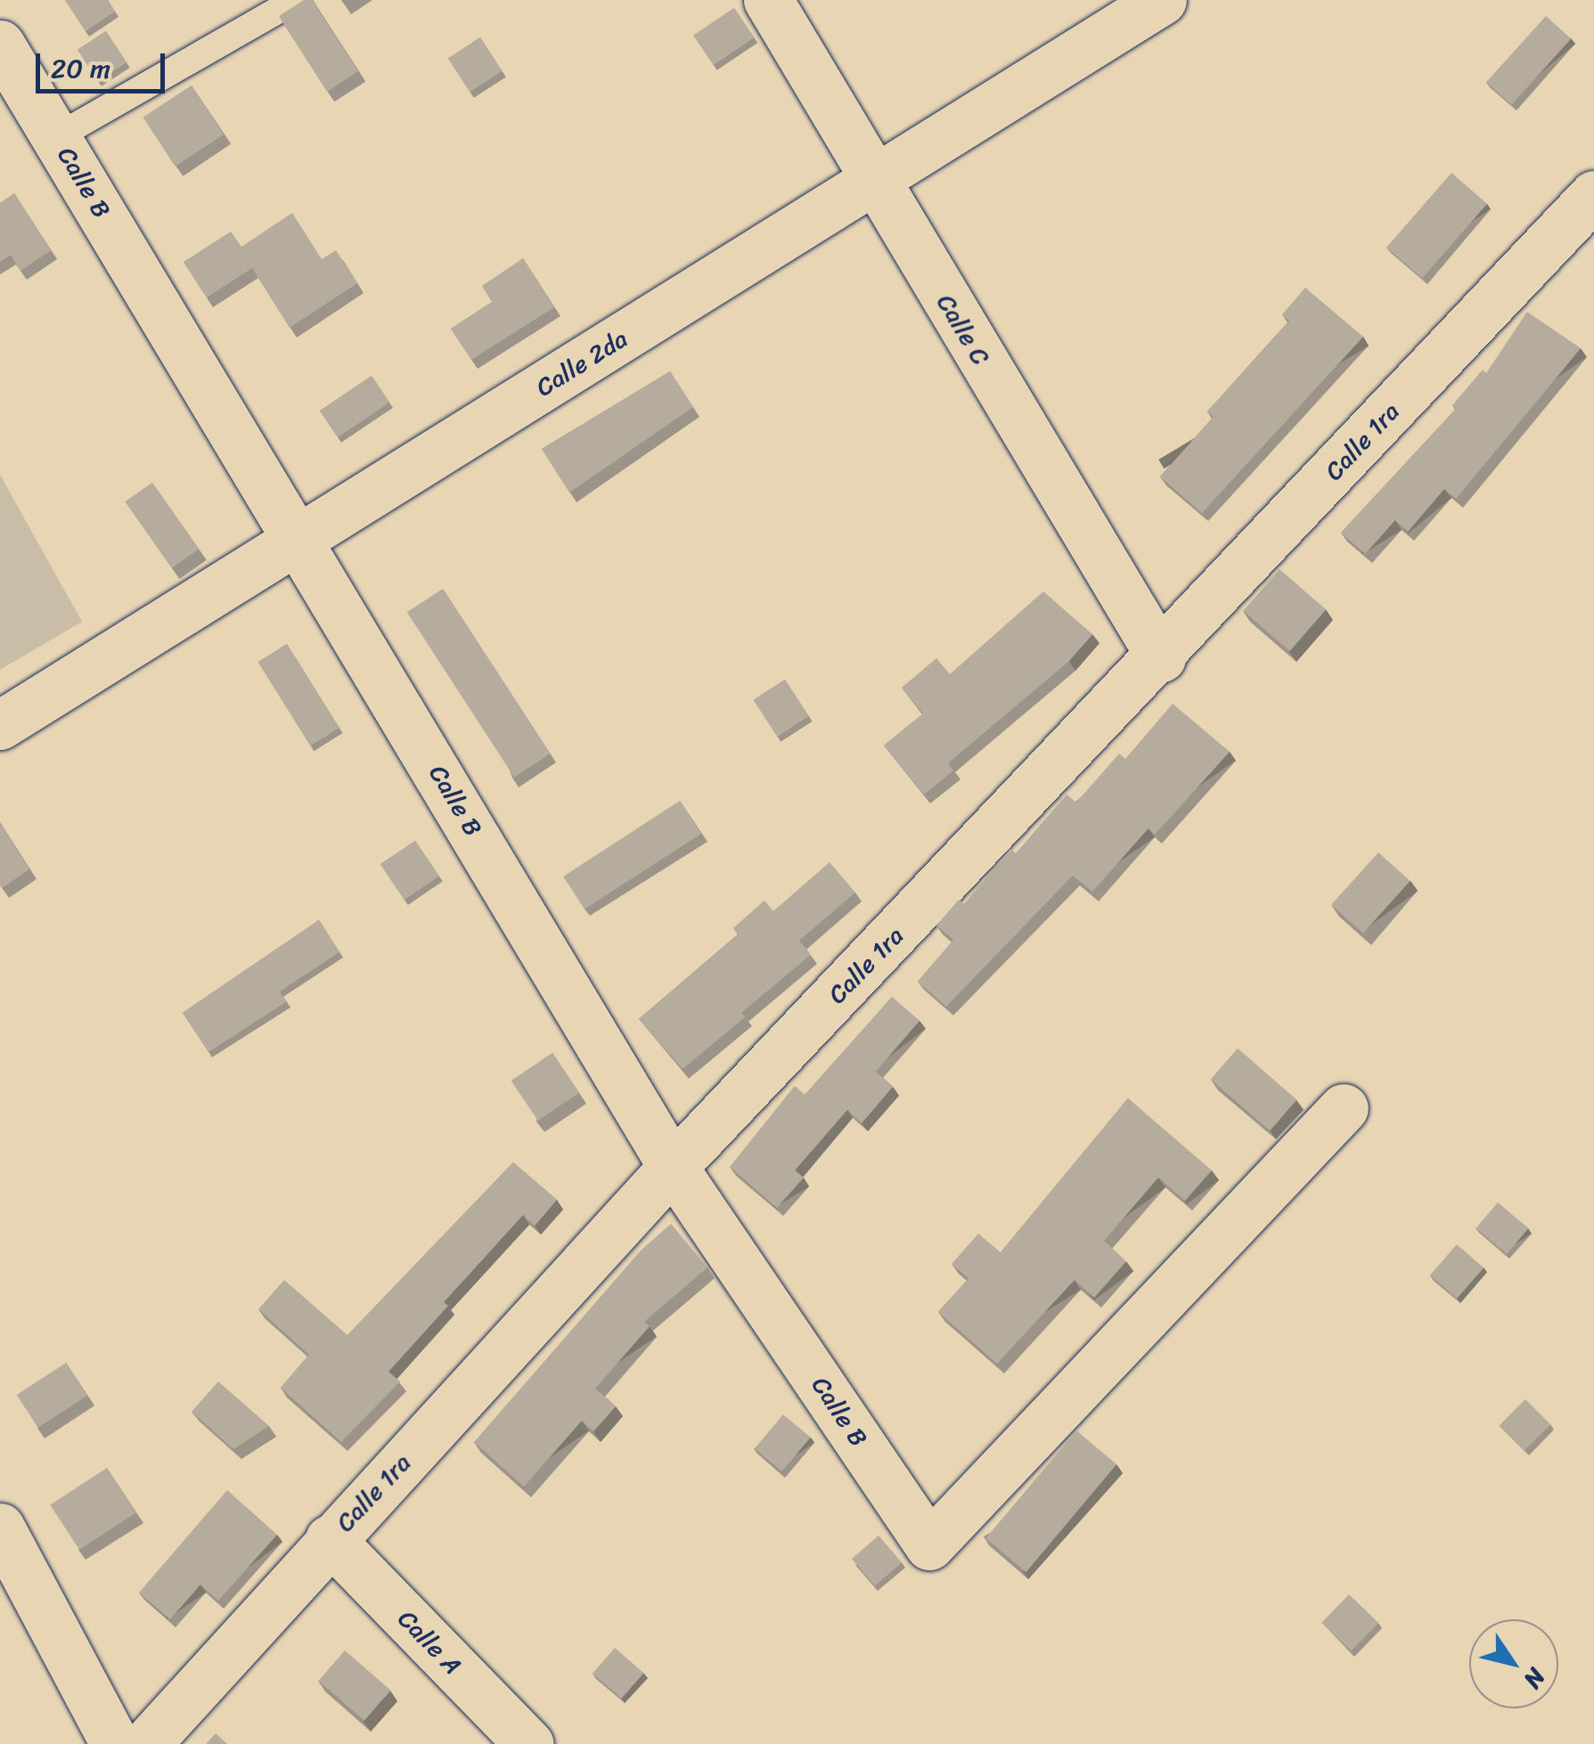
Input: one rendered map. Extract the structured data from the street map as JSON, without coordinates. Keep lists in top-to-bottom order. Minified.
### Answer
{"streets":{"street":["Calle B","Calle C","Calle 2da","Calle 1ra","Calle A"]},"crossings":[["Calle B","Calle 2da"],["Calle B","Calle 1ra"],["Calle C","Calle 2da"],["Calle C","Calle 1ra"],["Calle 1ra","Calle A"]],"scale_bar":"20 m","north":"bottom right"}
